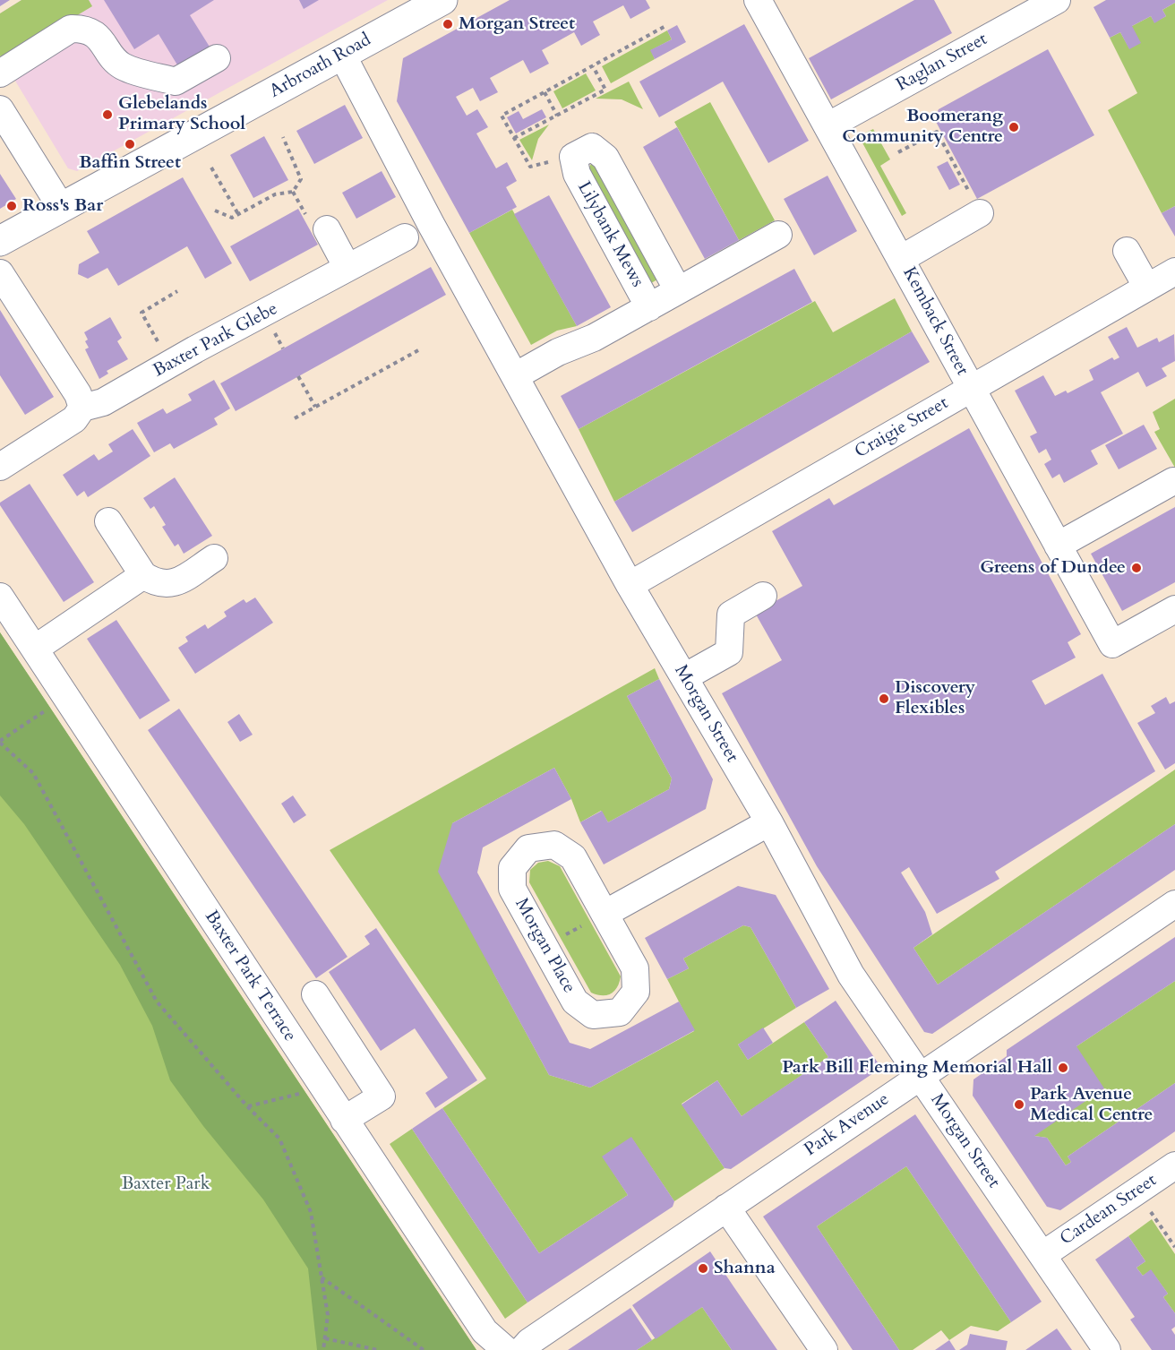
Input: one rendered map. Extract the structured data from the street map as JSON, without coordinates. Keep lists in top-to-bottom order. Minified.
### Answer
{"streets":{"main road":["Arbroath Road"],"street":["Raglan Street","Lilybank Mews","Kemback Street","Baxter Park Glebe","Craigie Street","Morgan Street","Morgan Place","Baxter Park Terrace","Park Avenue","Cardean Street"]},"crossings":[["Raglan Street","Kemback Street"],["Arbroath Road","Morgan Street"],["Lilybank Mews","Morgan Street"],["Kemback Street","Craigie Street"],["Craigie Street","Morgan Street"],["Morgan Street","Park Avenue"],["Morgan Street","Cardean Street"],["Baxter Park Terrace","Park Avenue"]],"parks":["Baxter Park"],"places":["Morgan Street","Glebelands Primary School","Boomerang Community Centre","Baffin Street","Ross's Bar","Greens of Dundee","Discovery Flexibles","Park Bill Fleming Memorial Hall","Park Avenue Medical Centre","Shanna"]}
